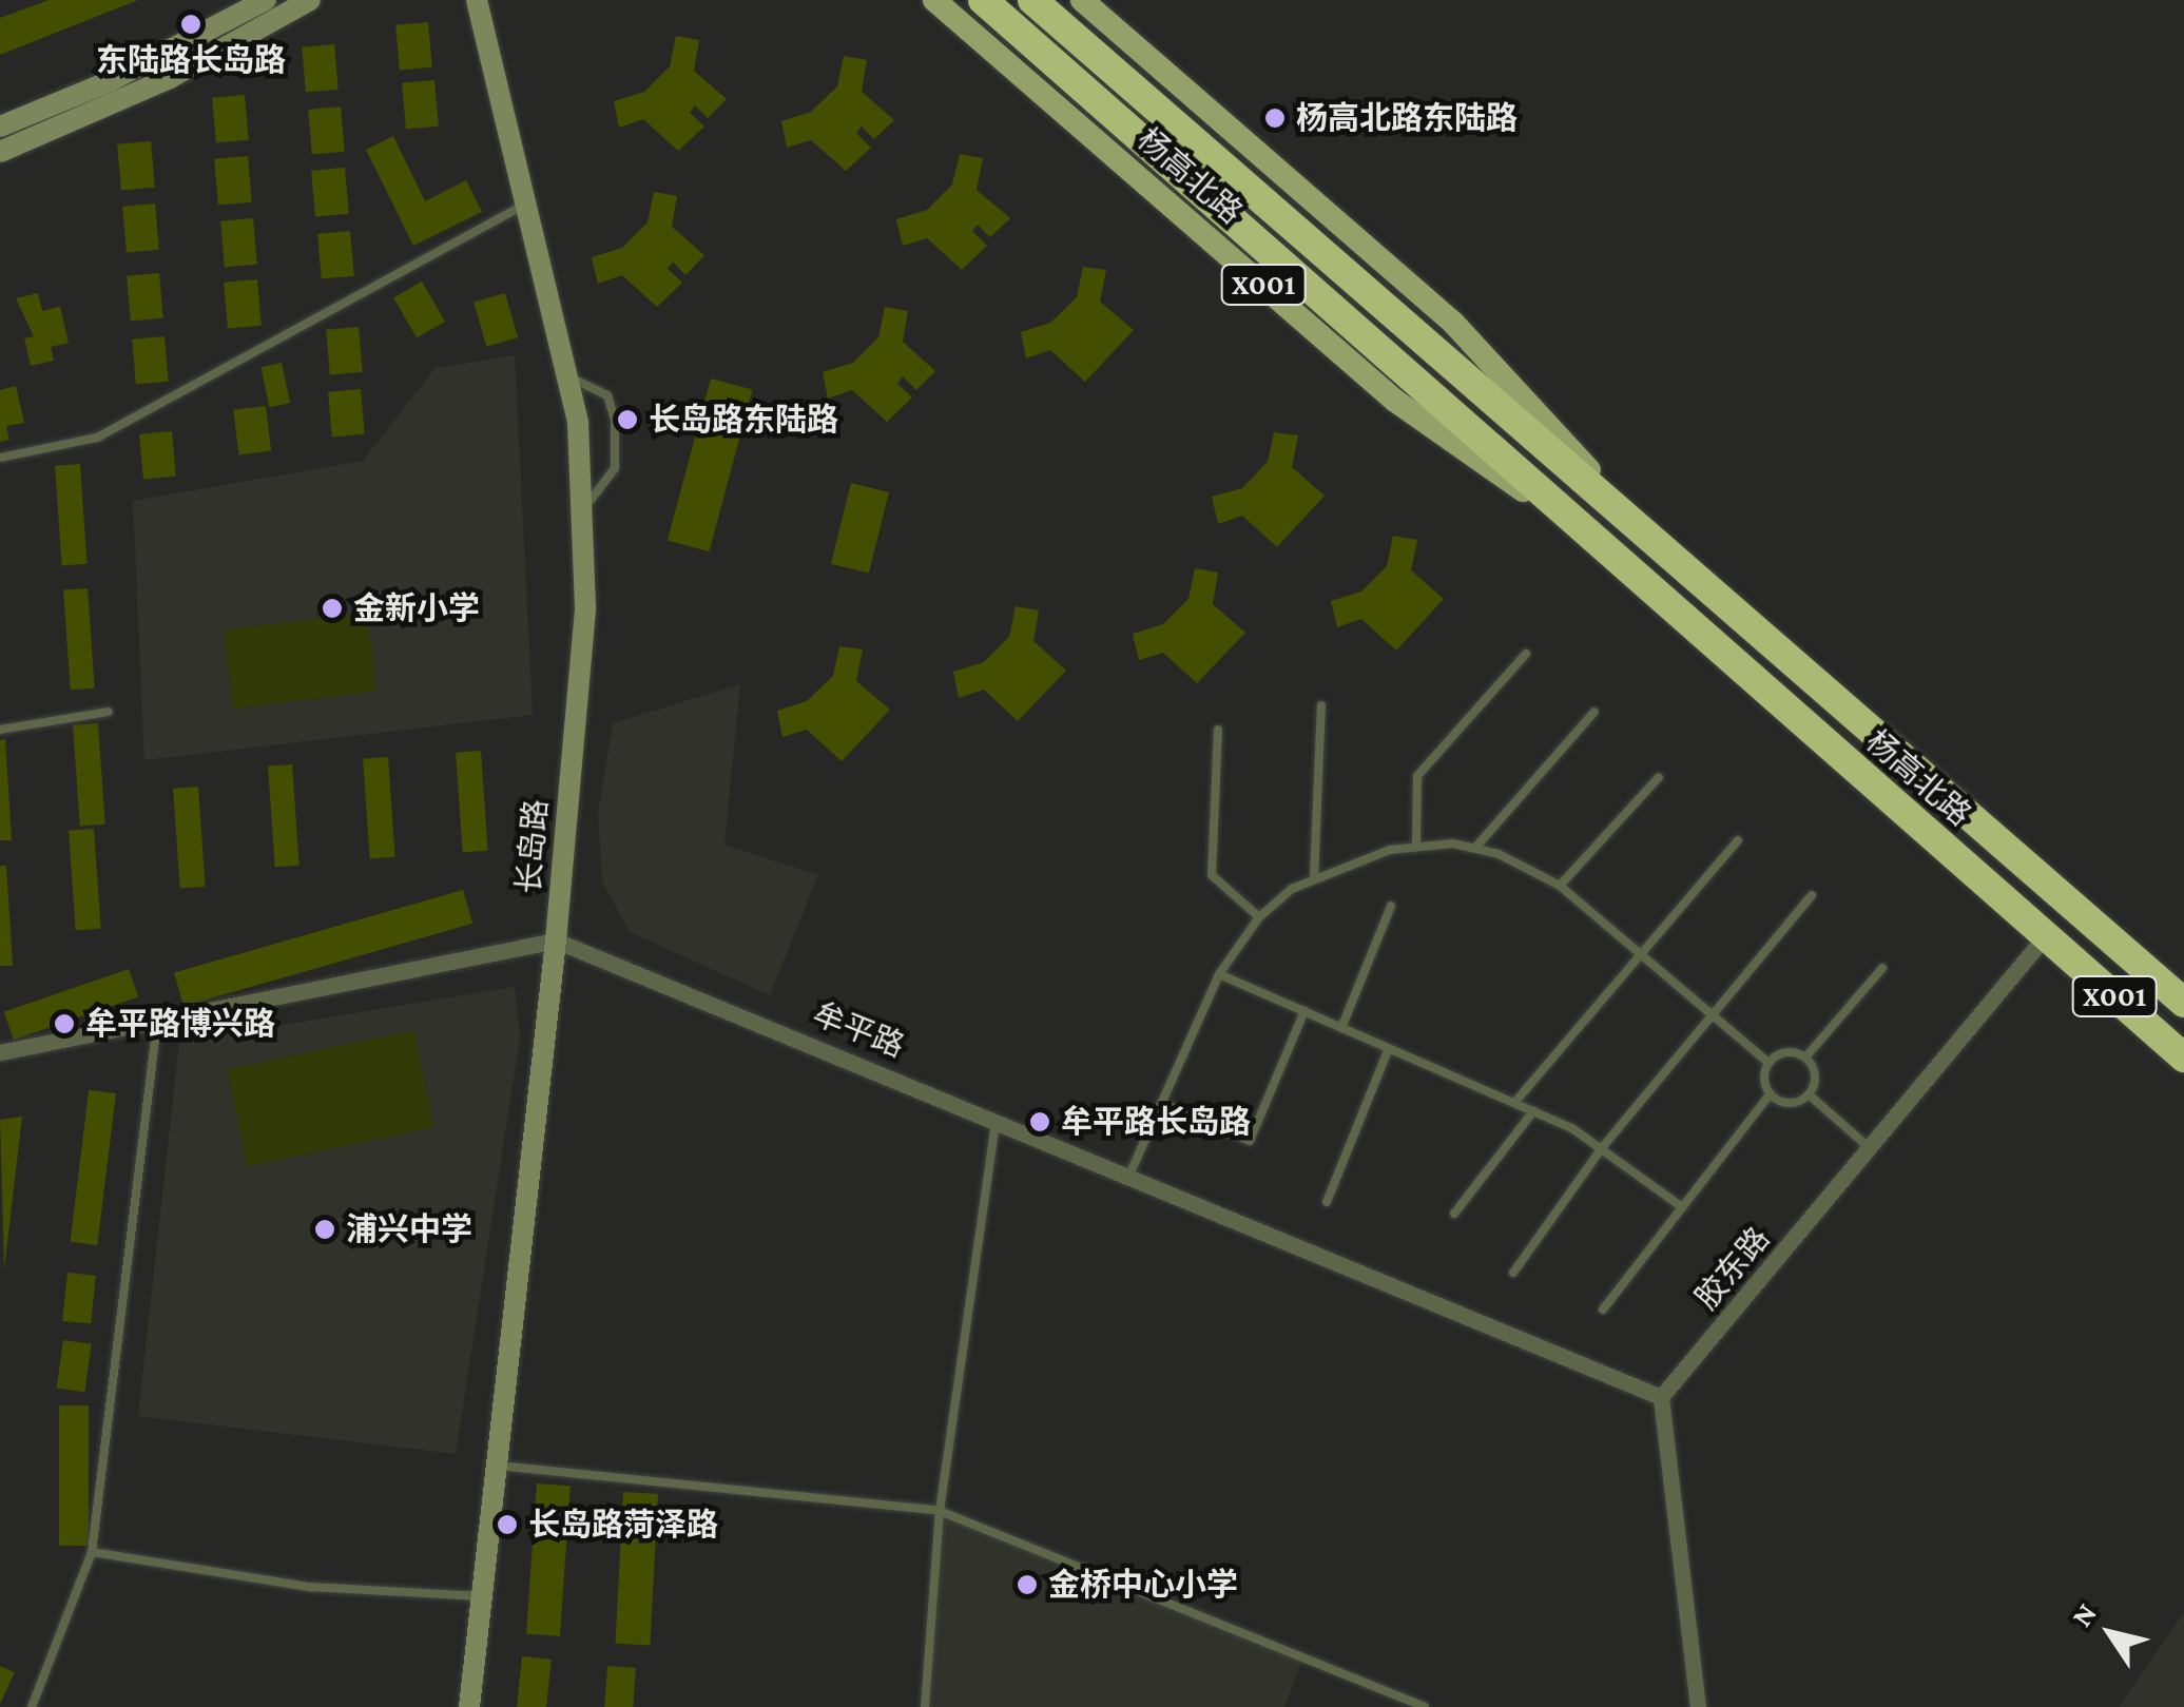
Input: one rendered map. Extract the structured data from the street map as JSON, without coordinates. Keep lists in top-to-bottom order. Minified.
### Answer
{"streets":{"highway":["杨高北路","X001"],"street":["长岛路","牟平路","胶东路"]},"crossings":[["杨高北路","胶东路"],["长岛路","牟平路"],["牟平路","胶东路"]],"places":["东陆路长岛路","杨高北路东陆路","长岛路东陆路","金新小学","牟平路博兴路","牟平路长岛路","浦兴中学","长岛路菏泽路","金桥中心小学"],"north":"top left"}
